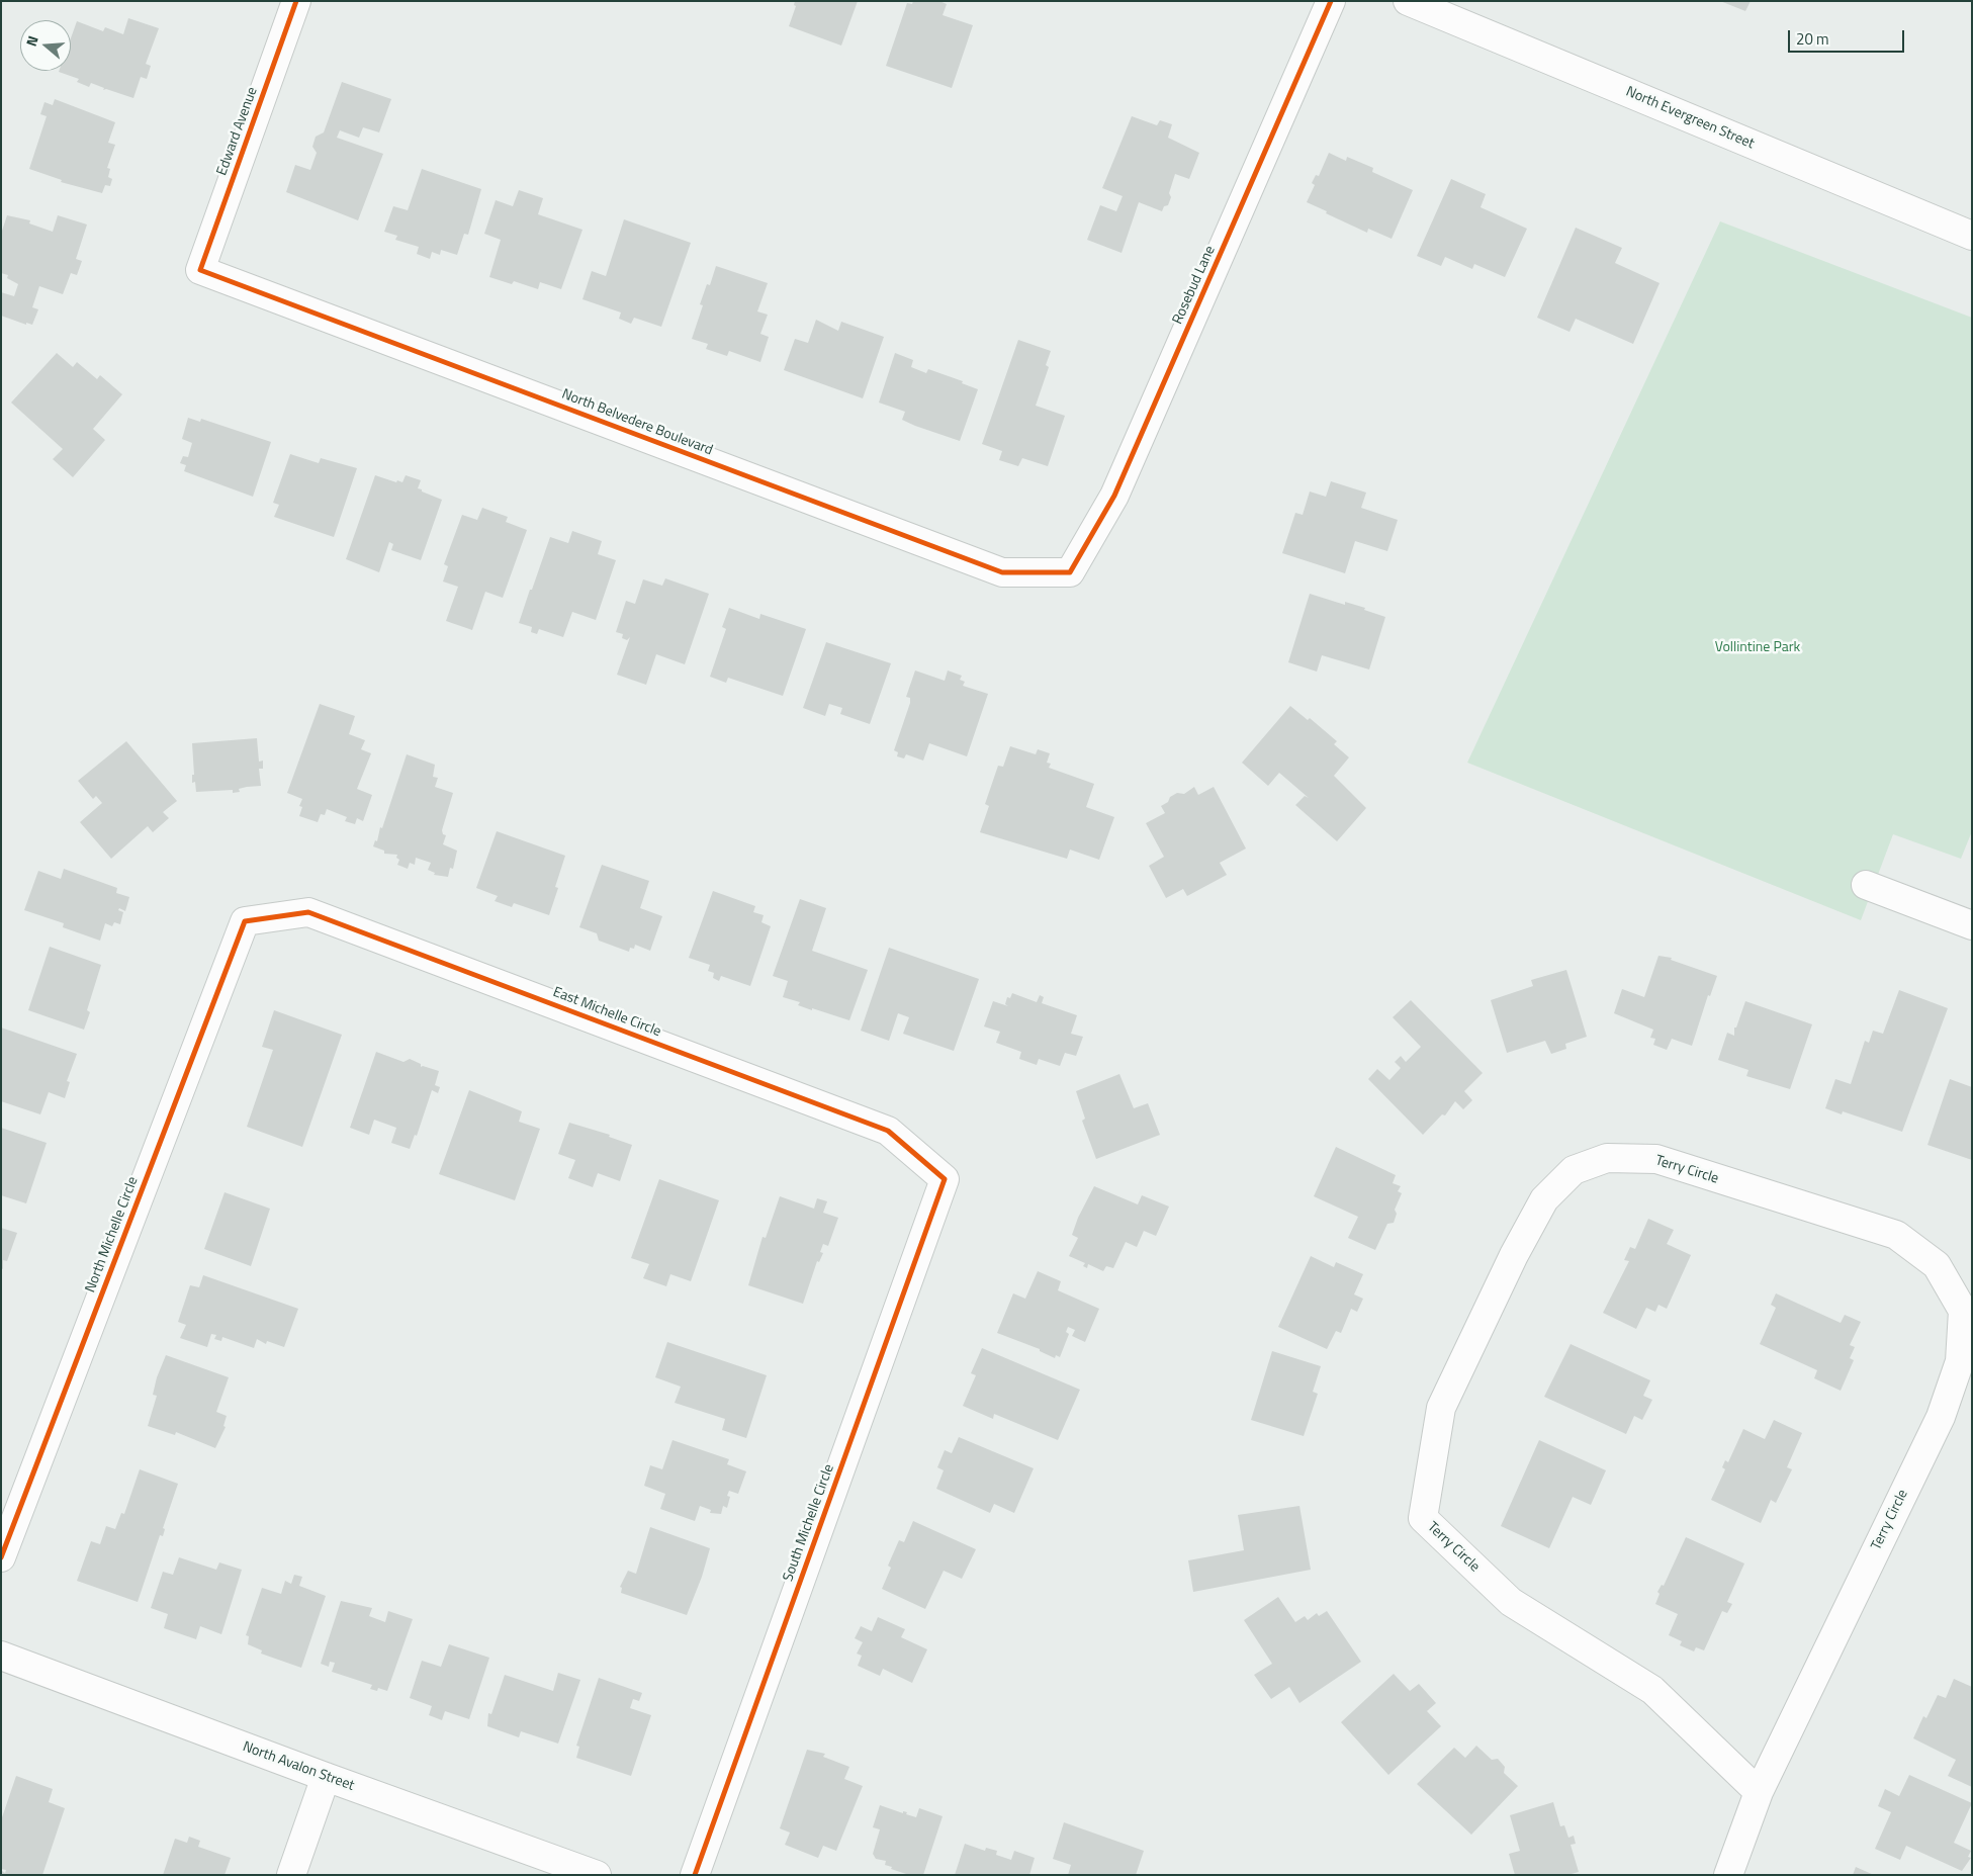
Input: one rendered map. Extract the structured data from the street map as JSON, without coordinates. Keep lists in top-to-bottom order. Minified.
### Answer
{"streets":{"street":["North Evergreen Street","Edward Avenue","Rosebud Lane","North Belvedere Boulevard","East Michelle Circle","Terry Circle","North Michelle Circle","South Michelle Circle","North Avalon Street"]},"crossings":[["Edward Avenue","North Belvedere Boulevard"],["Rosebud Lane","North Belvedere Boulevard"],["East Michelle Circle","North Michelle Circle"],["East Michelle Circle","South Michelle Circle"]],"parks":["Vollintine Park"],"scale_bar":"20 m","north":"left"}
